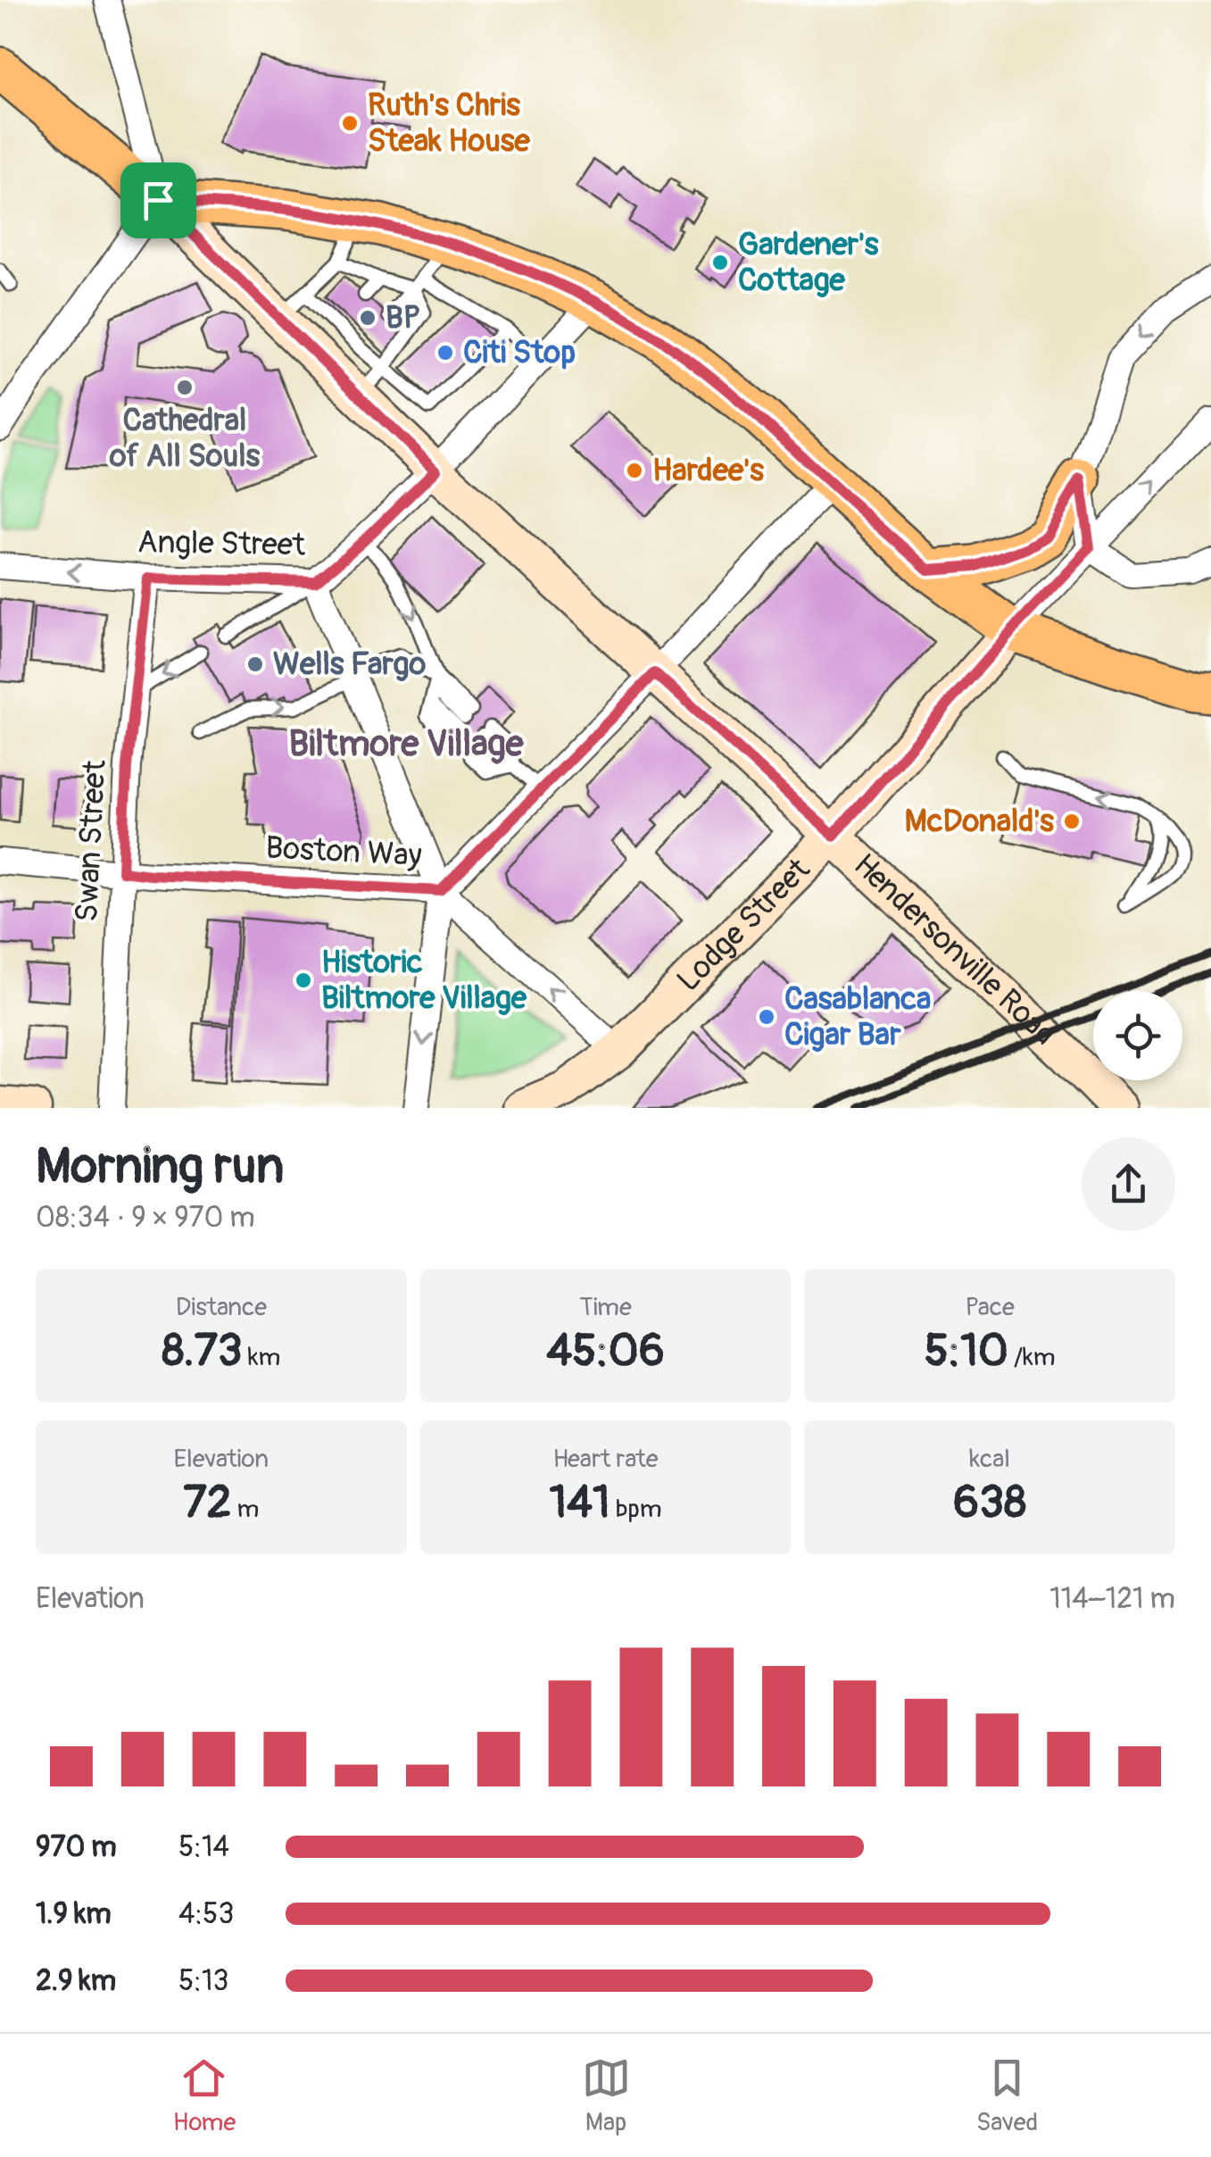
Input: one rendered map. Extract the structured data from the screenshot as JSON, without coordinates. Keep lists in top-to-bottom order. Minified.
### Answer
{"streets":{"main road":["Lodge Street","Hendersonville Road"],"street":["Angle Street","Swan Street","Boston Way"]},"crossings":[["Angle Street","Swan Street"],["Angle Street","Hendersonville Road"],["Swan Street","Boston Way"],["Boston Way","Hendersonville Road"],["Lodge Street","Hendersonville Road"]],"districts":["Biltmore Village"],"places":["Ruth's Chris Steak House","Gardener's Cottage","BP","Citi Stop","Cathedral of All Souls","Hardee's","Wells Fargo","McDonald's","Historic Biltmore Village","Casablanca Cigar Bar"],"page":{"heading":["Morning run","08:34 · 9 × 970 m"],"stats":[["Distance","8.73 km"],["Time","45:06"],["Pace","5:10 /km"],["Elevation","72 m"],["Heart rate","141 bpm"],["kcal","638"]],"chart":["Elevation","114–121 m"],"list":[{"name":"970 m","note":"5:14"},{"name":"1.9 km","note":"4:53"},{"name":"2.9 km","note":"5:13"}],"tabs":["Home","Map","Saved"]}}
